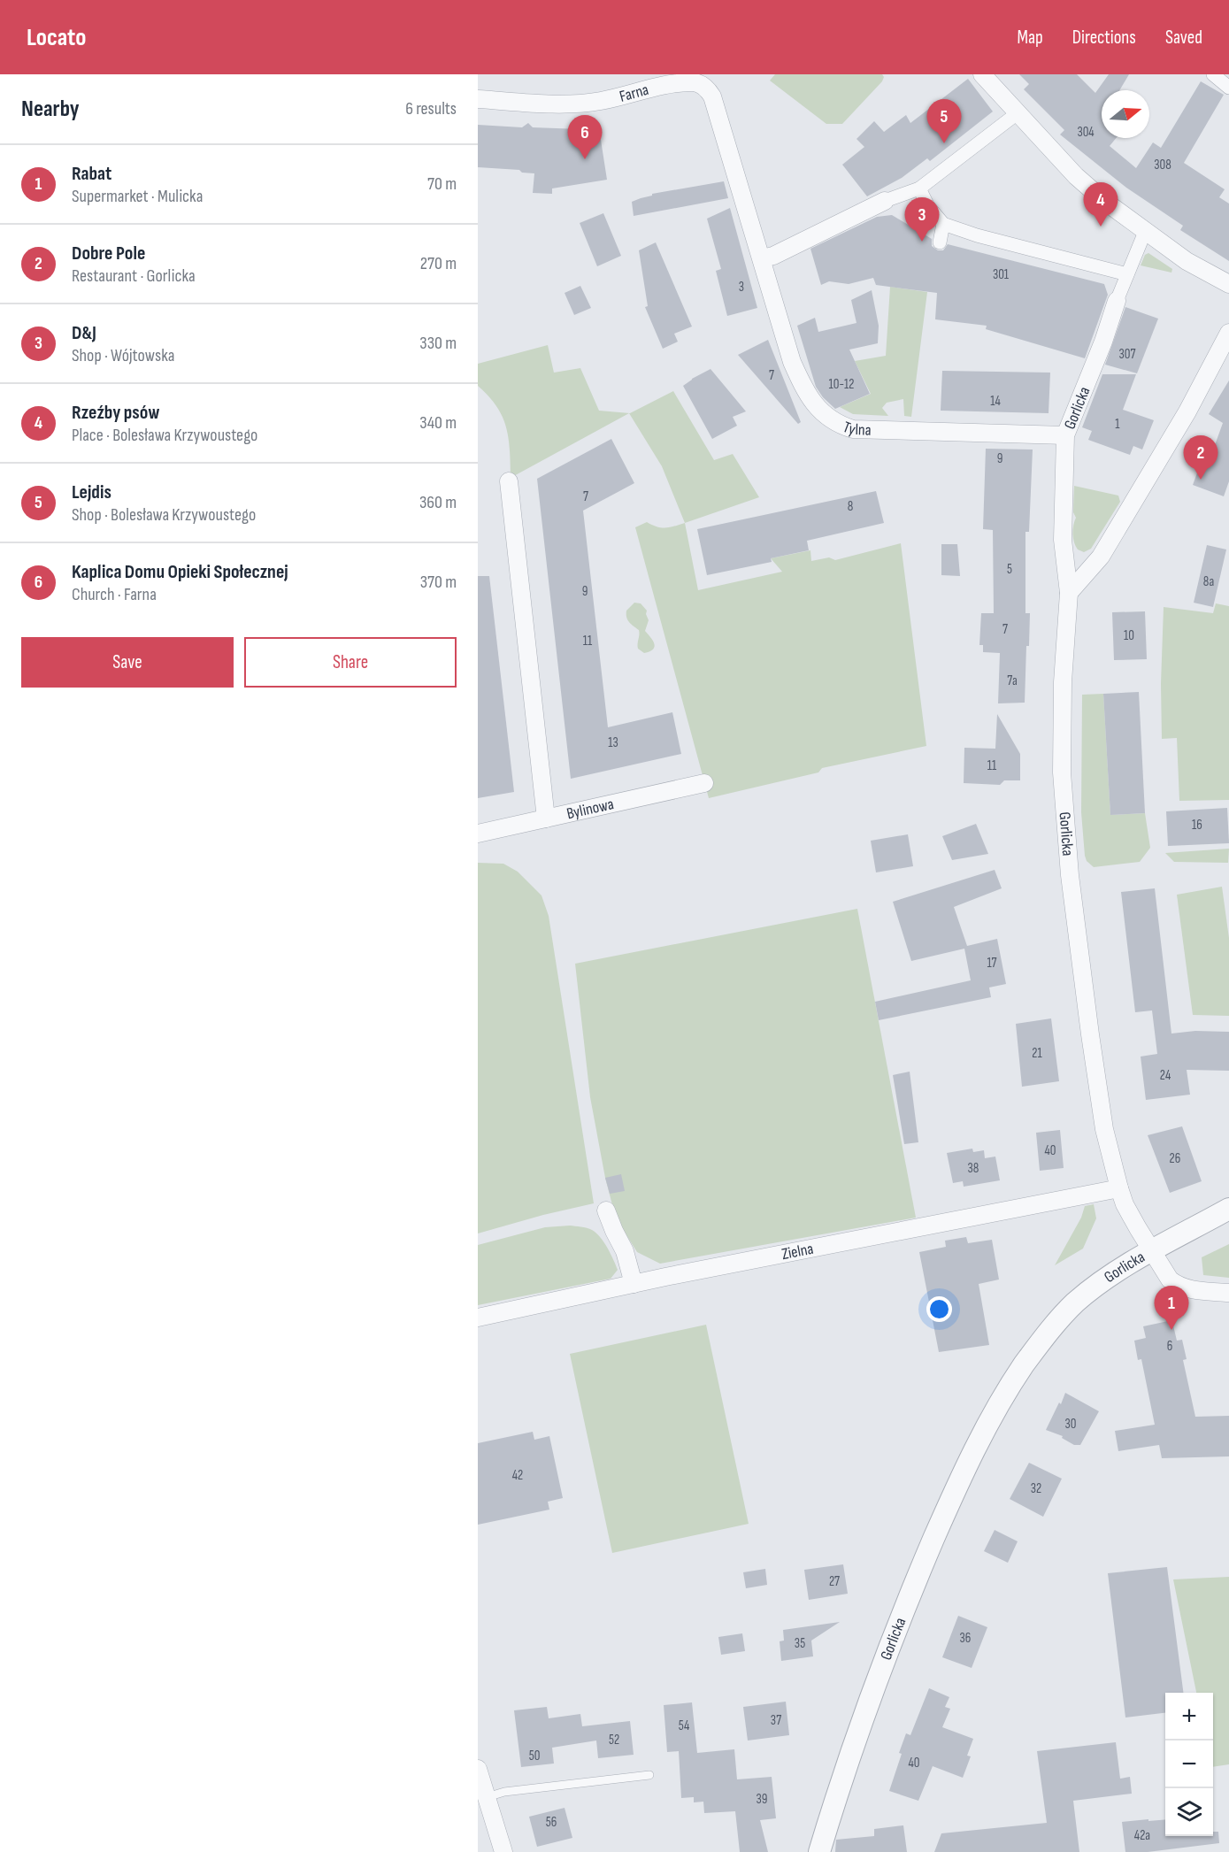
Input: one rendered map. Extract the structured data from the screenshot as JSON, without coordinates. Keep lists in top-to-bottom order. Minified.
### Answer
{"streets":{"street":["Farna","Gorlicka","Tylna","Bylinowa","Zielna"]},"crossings":[["Farna","Tylna"],["Gorlicka","Tylna"],["Gorlicka","Zielna"]],"house_numbers":["304","308","301","3","307","7","10-12","14","1","9","7","8","5","8a","9","7","10","11","7a","13","11","16","17","21","24","40","26","38","6","30","42","32","27","36","35","37","54","52","50","40","39","56","42a"],"north":"right","page":{"header":"Locato","nav":["Map","Directions","Saved"],"heading":["Nearby","6 results"],"pins":["5","6","4","3","2","1"],"list":[{"mark":"1","name":"Rabat","note":"Supermarket · Mulicka","value":"70 m"},{"mark":"2","name":"Dobre Pole","note":"Restaurant · Gorlicka","value":"270 m"},{"mark":"3","name":"D&J","note":"Shop · Wójtowska","value":"330 m"},{"mark":"4","name":"Rzeźby psów","note":"Place · Bolesława Krzywoustego","value":"340 m"},{"mark":"5","name":"Lejdis","note":"Shop · Bolesława Krzywoustego","value":"360 m"},{"mark":"6","name":"Kaplica Domu Opieki Społecznej","note":"Church · Farna","value":"370 m"}],"buttons":["Save","Share"],"map_buttons":["+","−"]}}
